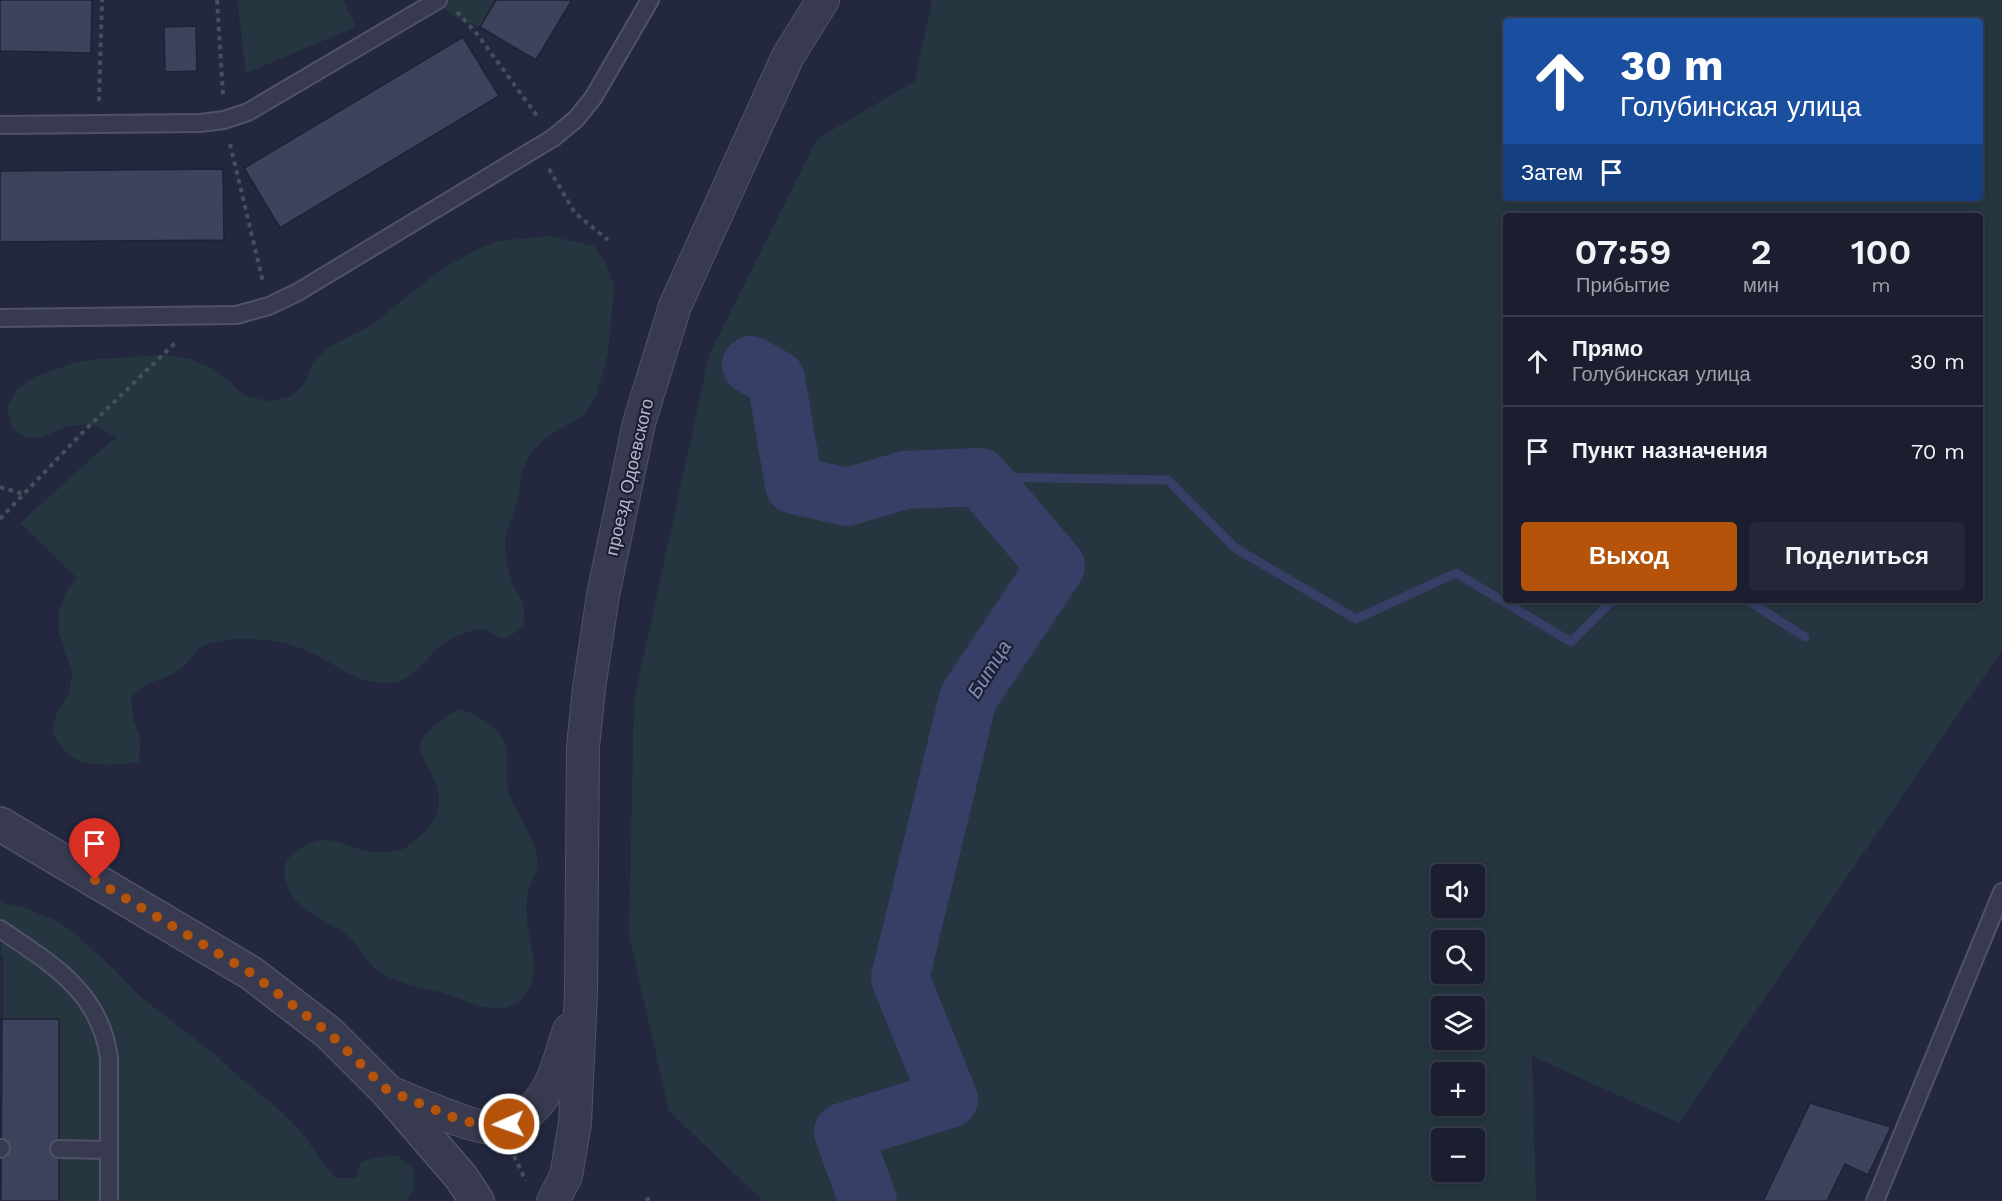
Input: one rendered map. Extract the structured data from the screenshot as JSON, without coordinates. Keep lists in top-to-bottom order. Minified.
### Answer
{"streets":{"street":["проезд Одоевского"]},"water":["Битца"],"page":{"turn":["30 m","Голубинская улица"],"then":"Затем","eta":["07:59","Прибытие","2","мин","100","m"],"list":[{"name":"Прямо","note":"Голубинская улица","value":"30 m"},{"name":"Пункт назначения","value":"70 m"}],"buttons":["Выход","Поделиться"],"map_buttons":["+","−"]}}
